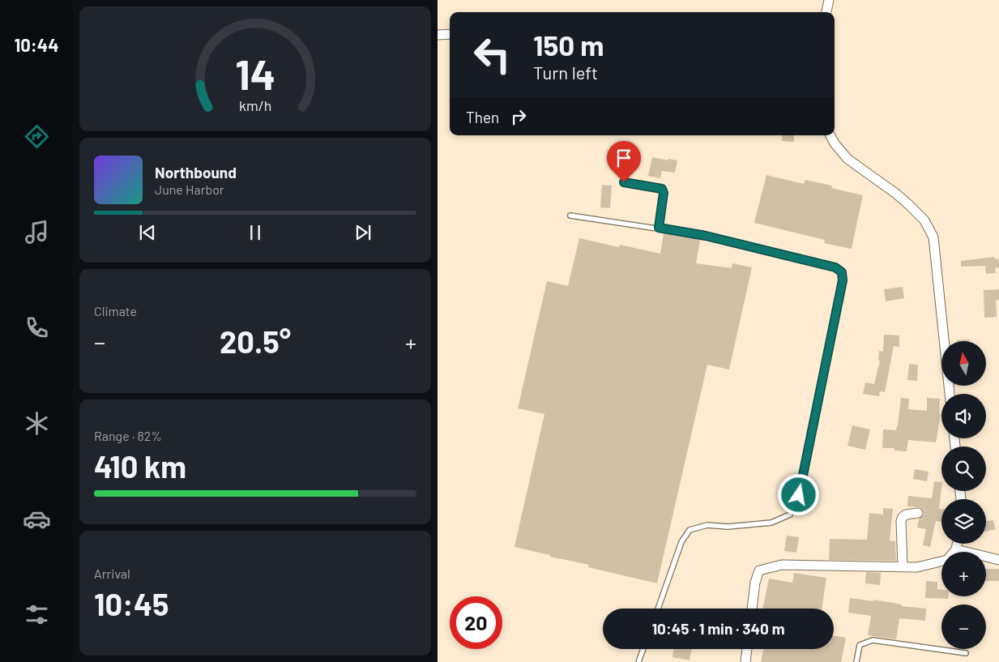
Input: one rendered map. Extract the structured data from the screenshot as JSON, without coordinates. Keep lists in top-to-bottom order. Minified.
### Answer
{"north":"top","page":{"tabs":"10:44","turn":["150 m","Turn left"],"then":"Then","song":["Northbound","June Harbor"],"tile":["Climate",["Range · 82%","410 km"],["Arrival","10:45"]],"heat":["−","20.5°","+"],"map_buttons":["+","−"],"limit":"20","trip":"10:45 · 1 min · 340 m","gauge":["14","km/h"]}}
